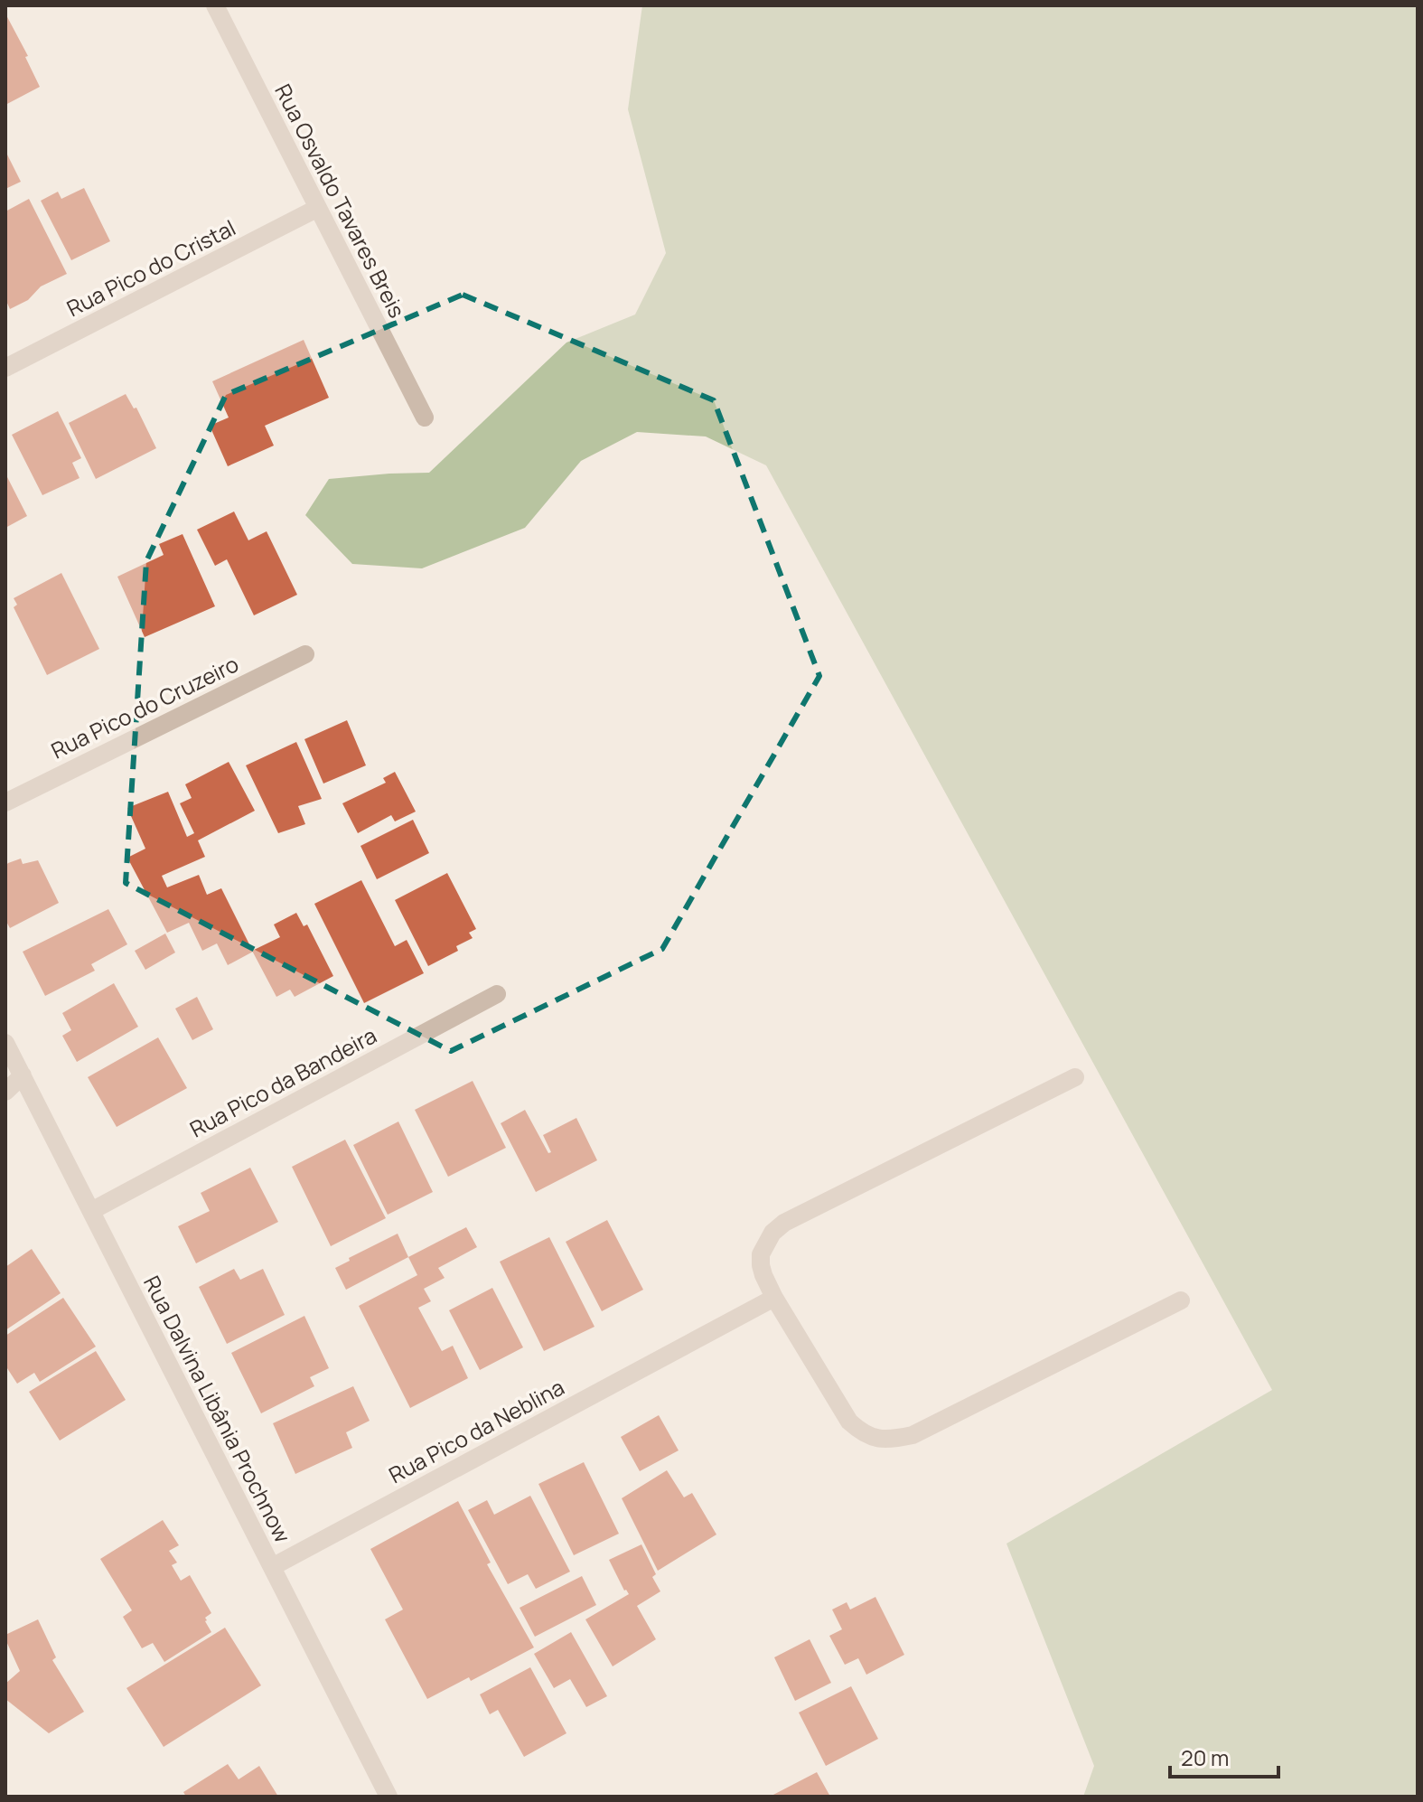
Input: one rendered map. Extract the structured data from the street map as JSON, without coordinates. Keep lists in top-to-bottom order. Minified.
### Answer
{"streets":{"street":["Rua Osvaldo Tavares Breis","Rua Pico do Cristal","Rua Pico do Cruzeiro","Rua Pico da Bandeira","Rua Dalvina Libânia Prochnow","Rua Pico da Neblina"]},"crossings":[["Rua Osvaldo Tavares Breis","Rua Pico do Cristal"],["Rua Pico da Bandeira","Rua Dalvina Libânia Prochnow"],["Rua Dalvina Libânia Prochnow","Rua Pico da Neblina"]],"scale_bar":"20 m"}
